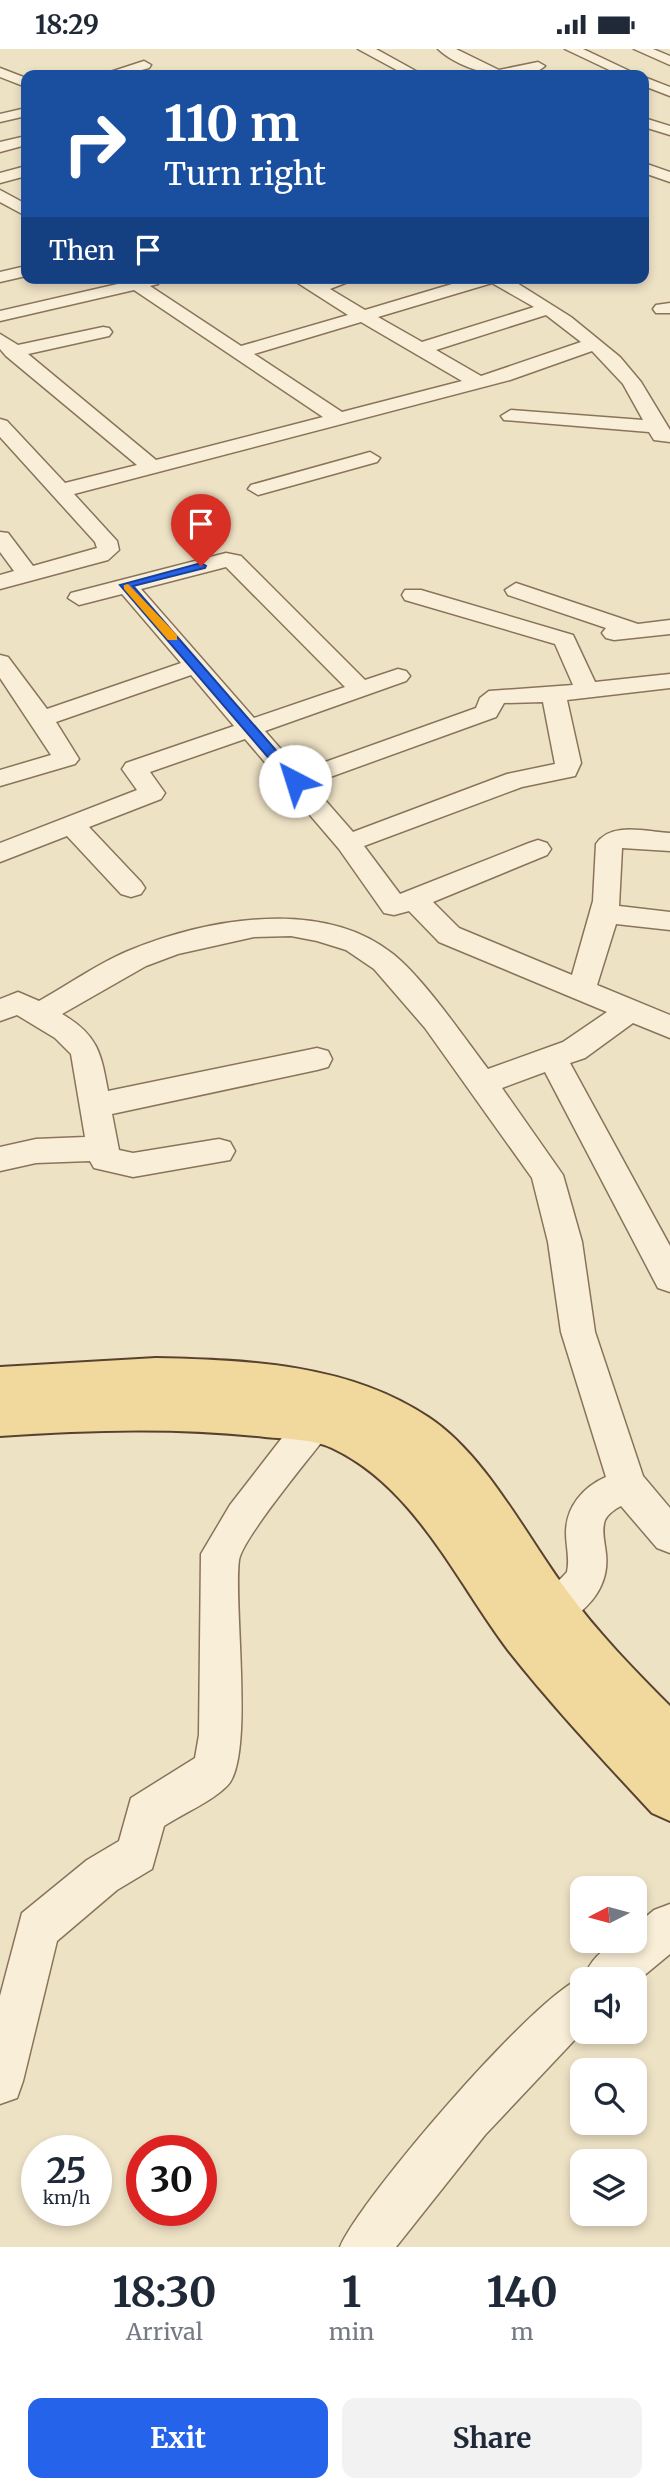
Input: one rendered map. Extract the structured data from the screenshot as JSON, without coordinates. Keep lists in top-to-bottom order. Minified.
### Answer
{"north":"left","page":{"status":"18:29","turn":["110 m","Turn right"],"then":"Then","speed":"25 km/h","limit":"30","eta":["18:30","Arrival","1","min","140","m"],"buttons":["Exit","Share"]}}
